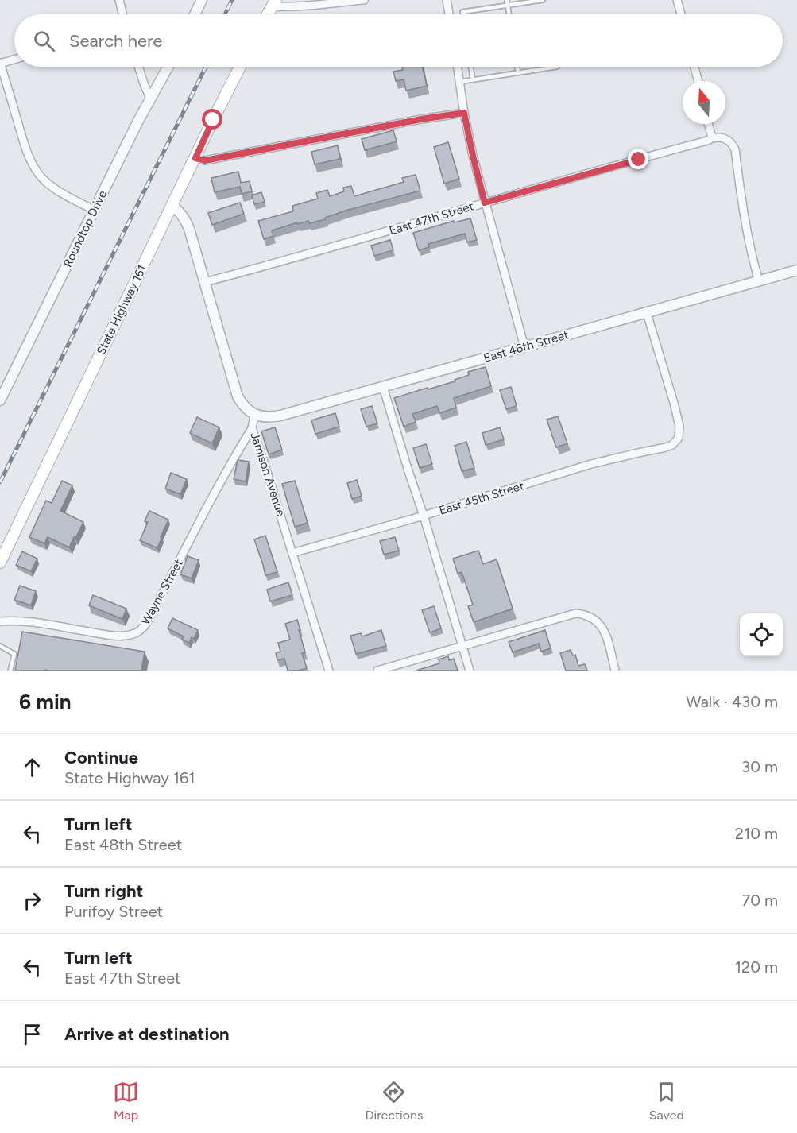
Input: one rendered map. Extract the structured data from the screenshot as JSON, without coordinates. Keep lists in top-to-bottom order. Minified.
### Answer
{"streets":{"main road":["State Highway 161"],"street":["East 47th Street","Roundtop Drive","East 46th Street","Jamison Avenue","East 45th Street","Wayne Street"]},"crossings":[["East 47th Street","Jamison Avenue"],["State Highway 161","Jamison Avenue"],["East 46th Street","Jamison Avenue"],["East 46th Street","East 45th Street"],["Jamison Avenue","East 45th Street"],["Jamison Avenue","Wayne Street"]],"north":"top","page":{"search":"Search here","heading":["6 min","Walk · 430 m"],"list":[["Continue","State Highway 161","30 m"],["Turn left","East 48th Street","210 m"],["Turn right","Purifoy Street","70 m"],["Turn left","East 47th Street","120 m"],"Arrive at destination"],"nav":["Map","Directions","Saved"]}}
